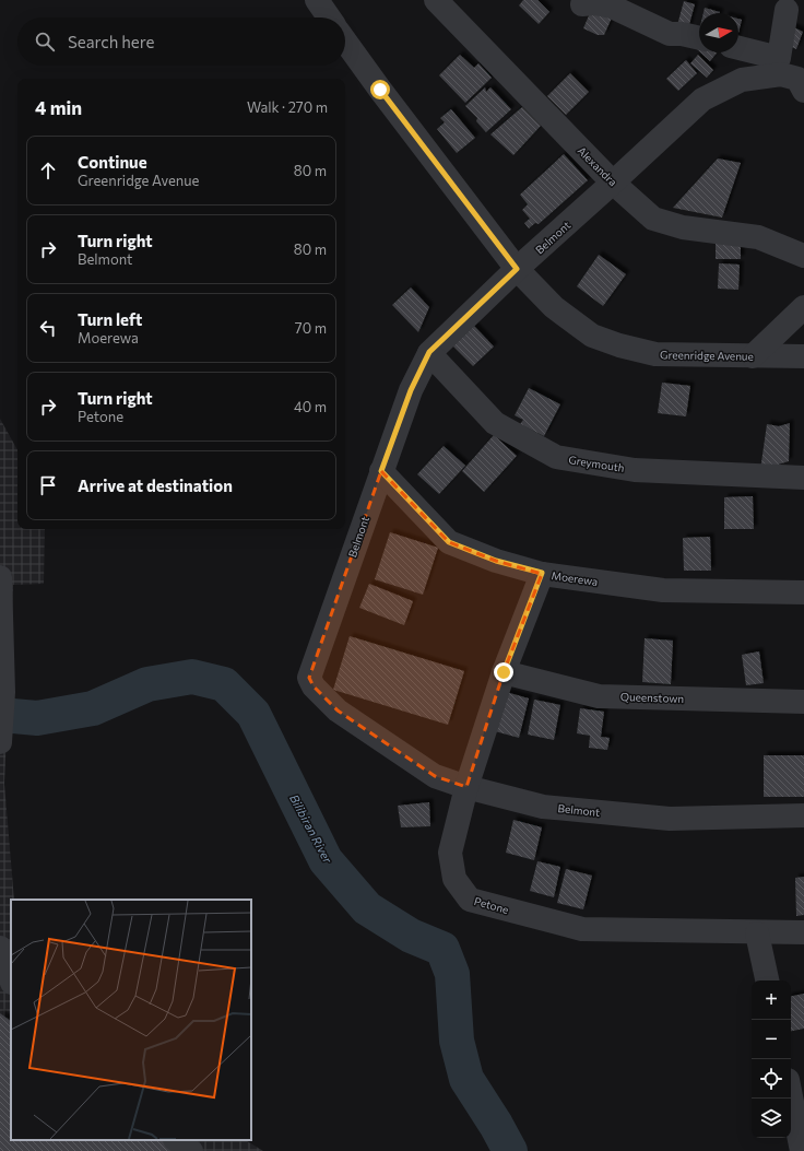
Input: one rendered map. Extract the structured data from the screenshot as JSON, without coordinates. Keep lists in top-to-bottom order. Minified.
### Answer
{"streets":{"street":["Alexandra","Belmont","Greenridge Avenue","Greymouth","Moerewa","Queenstown","Petone"]},"crossings":[["Alexandra","Belmont"],["Belmont","Greenridge Avenue"],["Belmont","Greymouth"],["Belmont","Moerewa"],["Belmont","Petone"],["Moerewa","Petone"],["Queenstown","Petone"]],"water":["Bilibiran River"],"north":"right","page":{"search":"Search here","heading":["4 min","Walk · 270 m"],"list":[["Continue","Greenridge Avenue","80 m"],["Turn right","Belmont","80 m"],["Turn left","Moerewa","70 m"],["Turn right","Petone","40 m"],"Arrive at destination"],"map_buttons":["+","−"]}}
